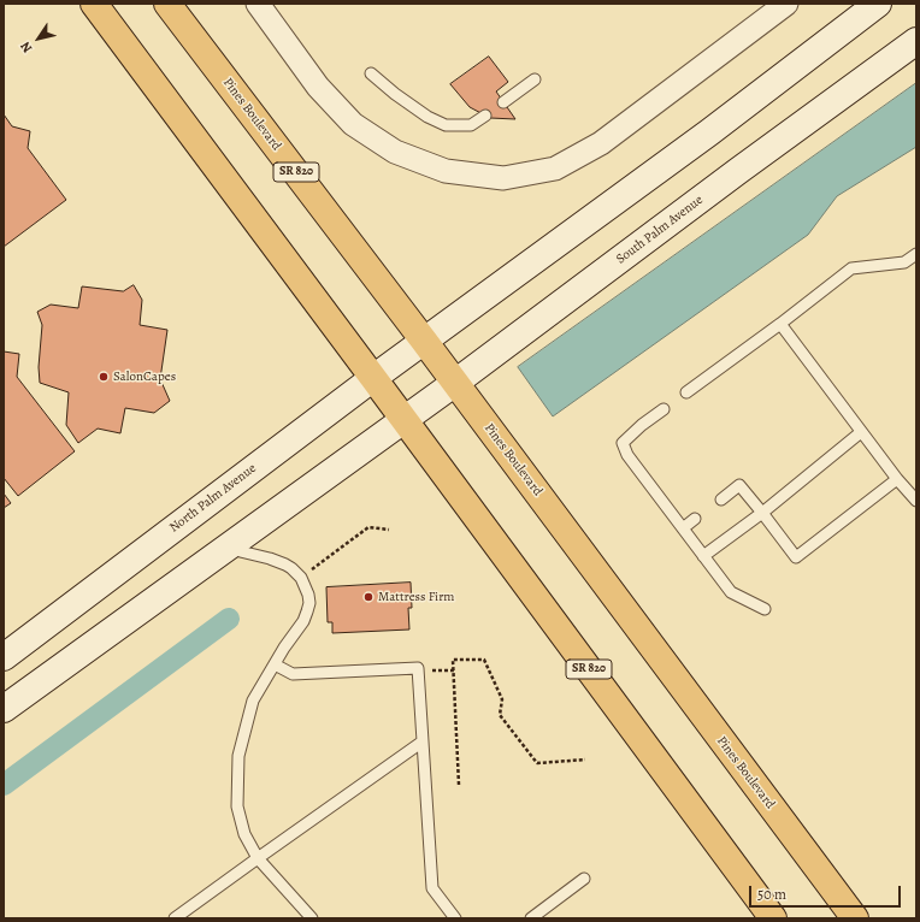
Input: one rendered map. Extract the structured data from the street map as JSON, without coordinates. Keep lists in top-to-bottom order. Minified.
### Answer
{"streets":{"highway":["Pines Boulevard","SR 820"],"main road":["South Palm Avenue","North Palm Avenue"]},"crossings":[["Pines Boulevard","South Palm Avenue"],["Pines Boulevard","North Palm Avenue"],["SR 820","South Palm Avenue"],["SR 820","North Palm Avenue"]],"places":["SalonCapes","Mattress Firm"],"scale_bar":"50 m","north":"bottom left"}
